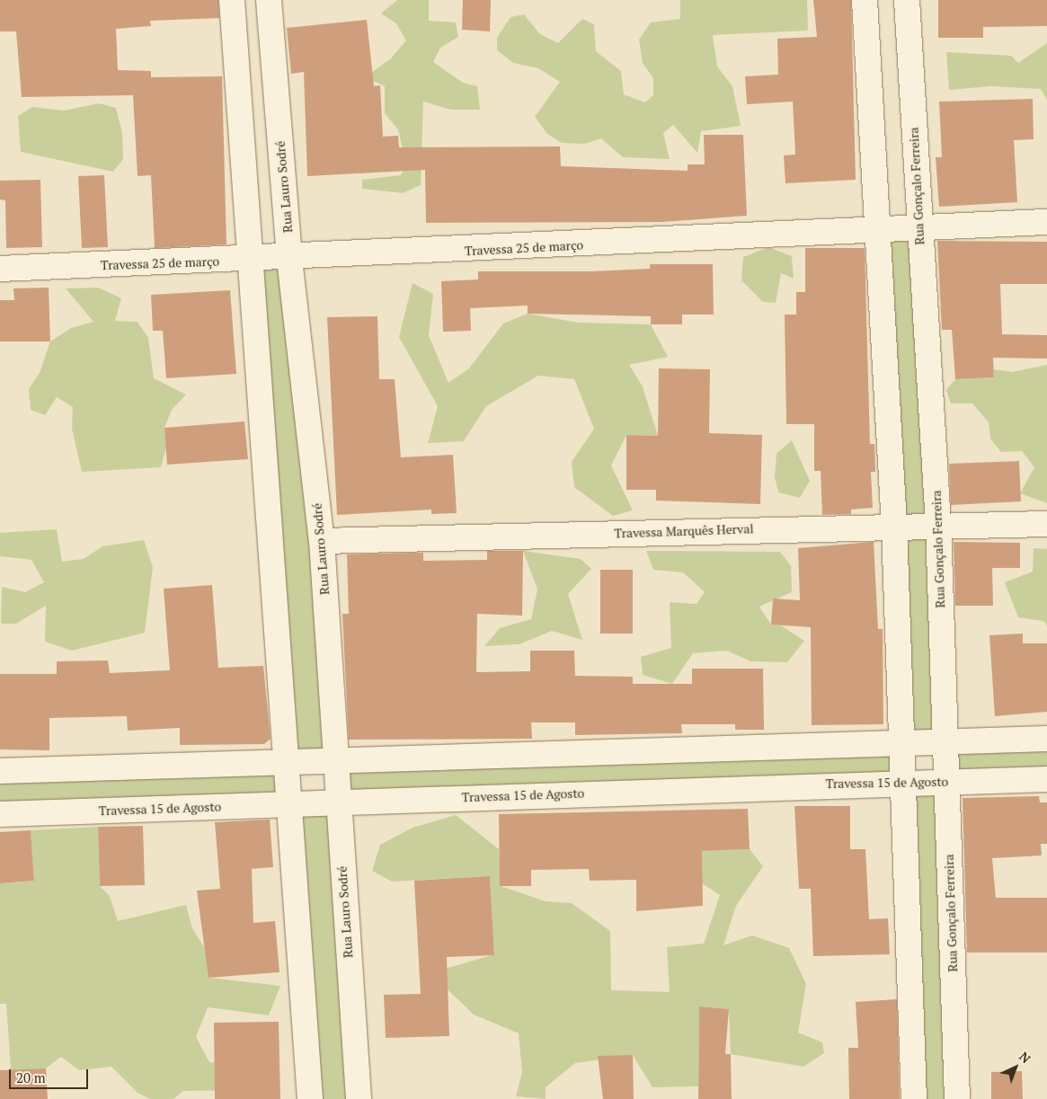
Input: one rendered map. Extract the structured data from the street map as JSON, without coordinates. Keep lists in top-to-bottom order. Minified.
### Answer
{"streets":{"street":["Rua Gonçalo Ferreira","Rua Lauro Sodré","Travessa 25 de março","Travessa Marquês Herval","Travessa 15 de Agosto"]},"crossings":[["Rua Gonçalo Ferreira","Travessa 25 de março"],["Rua Gonçalo Ferreira","Travessa Marquês Herval"],["Rua Gonçalo Ferreira","Travessa 15 de Agosto"],["Rua Lauro Sodré","Travessa 25 de março"],["Rua Lauro Sodré","Travessa Marquês Herval"],["Rua Lauro Sodré","Travessa 15 de Agosto"]],"scale_bar":"20 m","north":"top right"}
